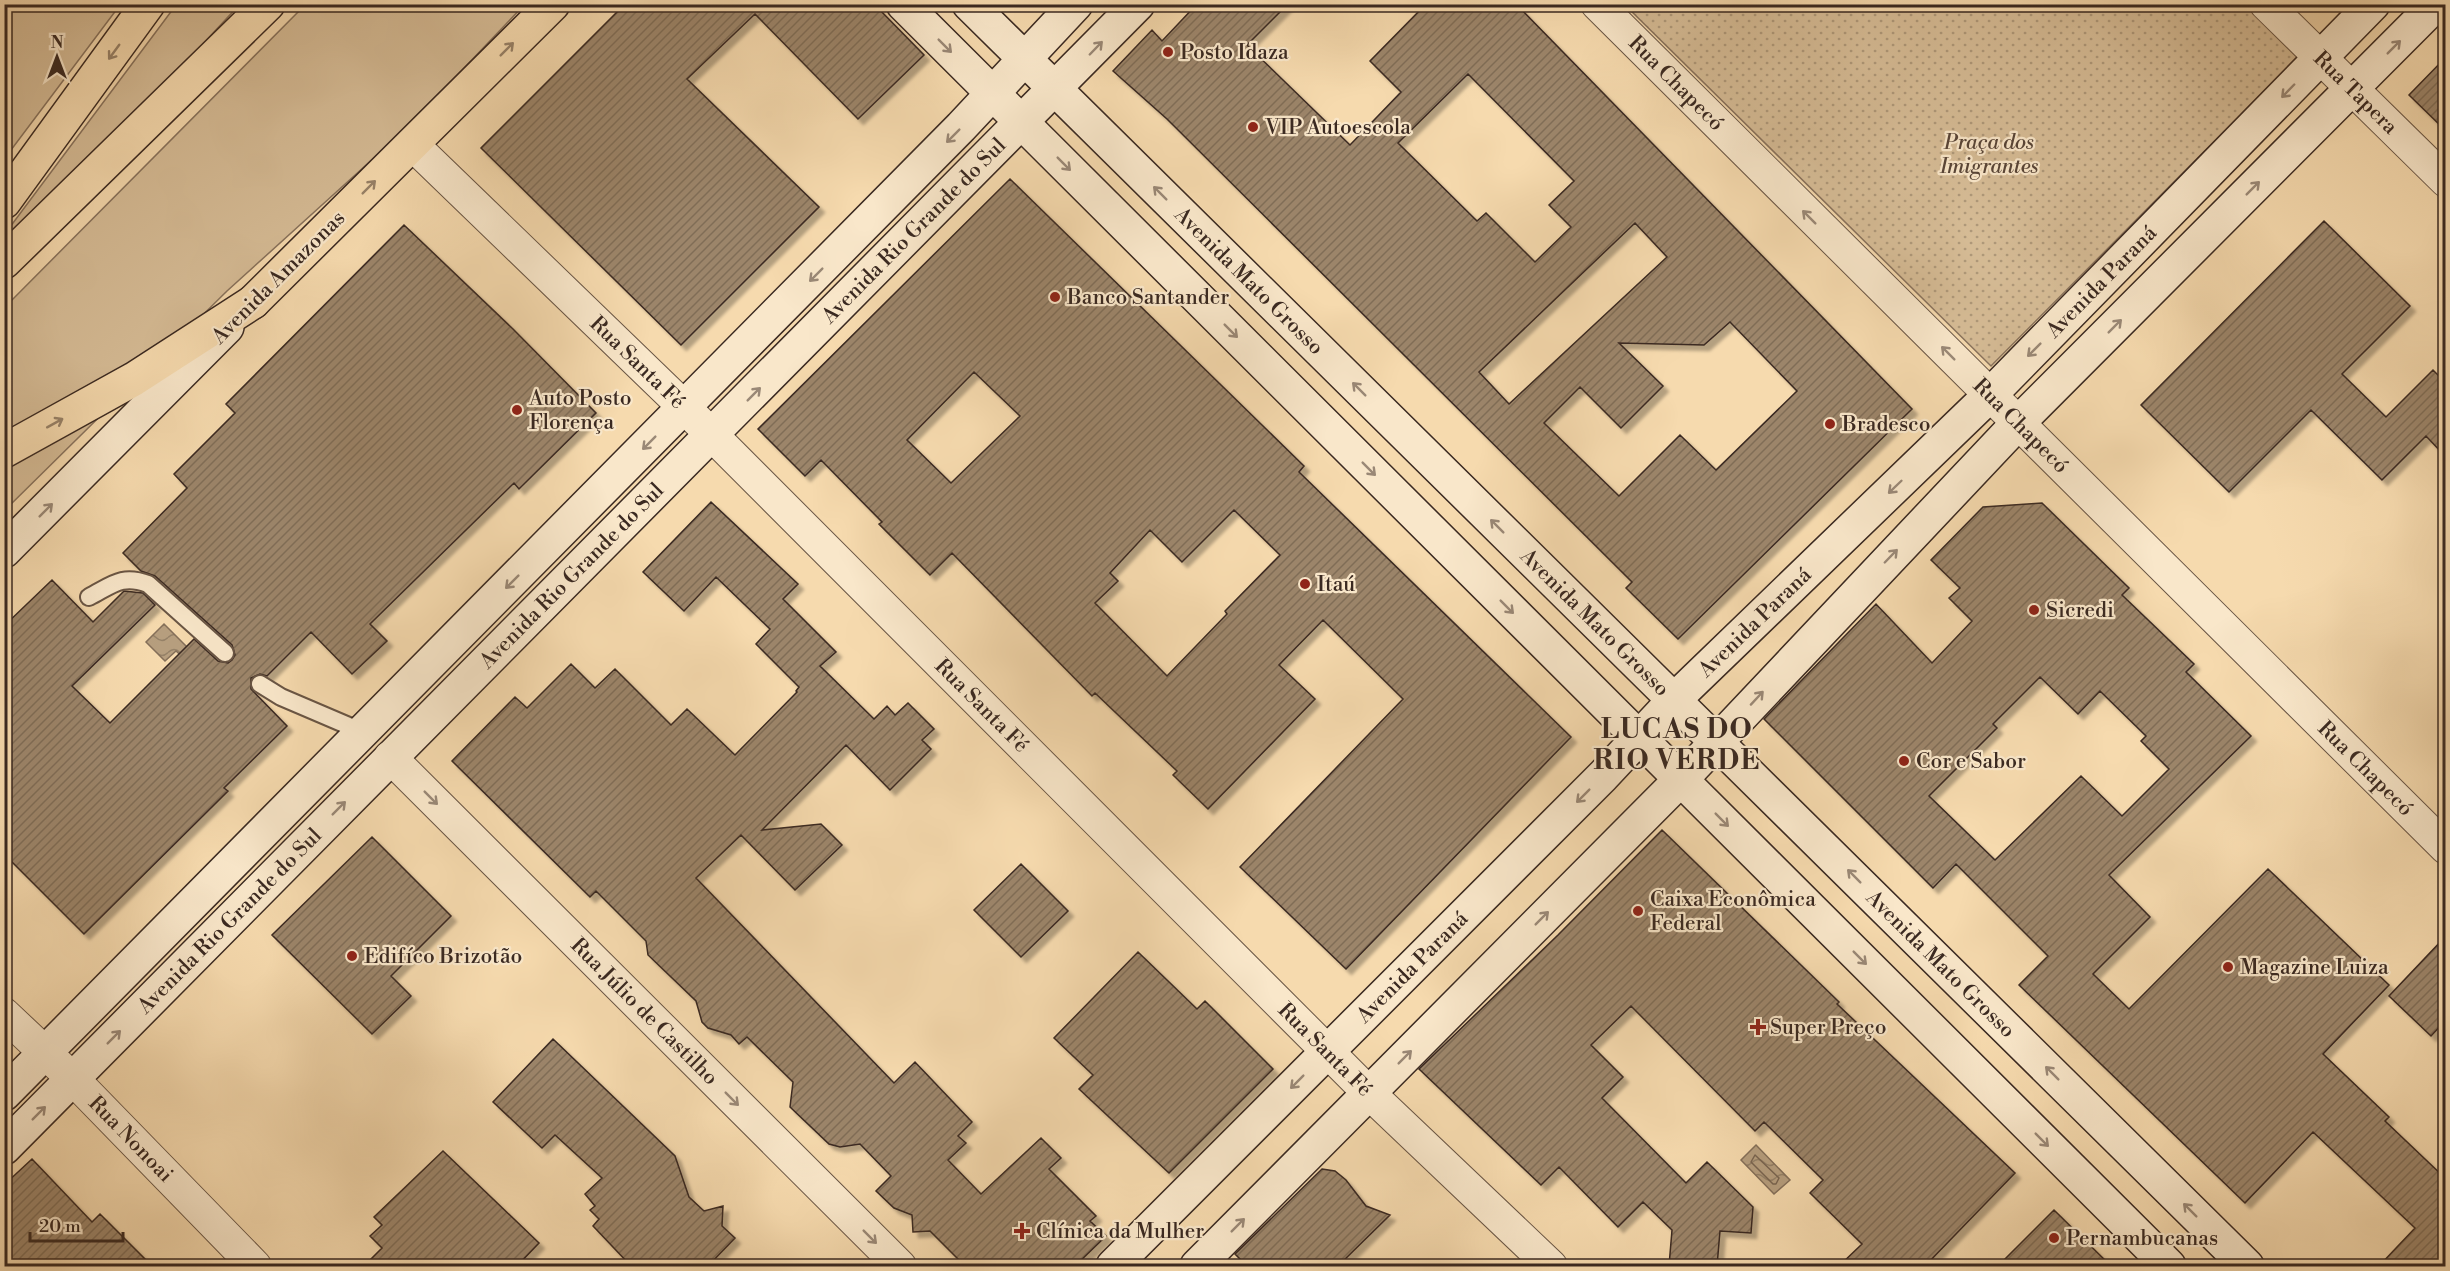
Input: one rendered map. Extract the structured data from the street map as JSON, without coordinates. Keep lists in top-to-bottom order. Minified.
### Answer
{"streets":{"main road":["Avenida Amazonas"],"street":["Rua Chapecó","Rua Tapera","Avenida Rio Grande do Sul","Avenida Mato Grosso","Avenida Paraná","Rua Santa Fé","Rua Júlio de Castilho","Rua Nonoai"]},"crossings":[["Rua Chapecó","Avenida Paraná"],["Rua Tapera","Avenida Paraná"],["Avenida Rio Grande do Sul","Avenida Mato Grosso"],["Avenida Rio Grande do Sul","Rua Santa Fé"],["Avenida Rio Grande do Sul","Rua Júlio de Castilho"],["Avenida Rio Grande do Sul","Rua Nonoai"],["Avenida Amazonas","Rua Santa Fé"],["Avenida Mato Grosso","Avenida Paraná"],["Avenida Paraná","Rua Santa Fé"]],"one_way":["Rua Chapecó","Rua Júlio de Castilho"],"districts":["LUCAS DO RIO VERDE"],"parks":["Praça dos Imigrantes"],"places":{"other":["Posto Idaza","VIP Autoescola","Banco Santander","Auto Posto Florença","Bradesco","Itaú","Sicredi","Cor e Sabor","Caixa Econômica Federal","Edifíco Brizotão","Magazine Luiza","Pernambucanas"],"health":["Super Preço","Clínica da Mulher"]},"scale_bar":"20 m","north":"top"}
